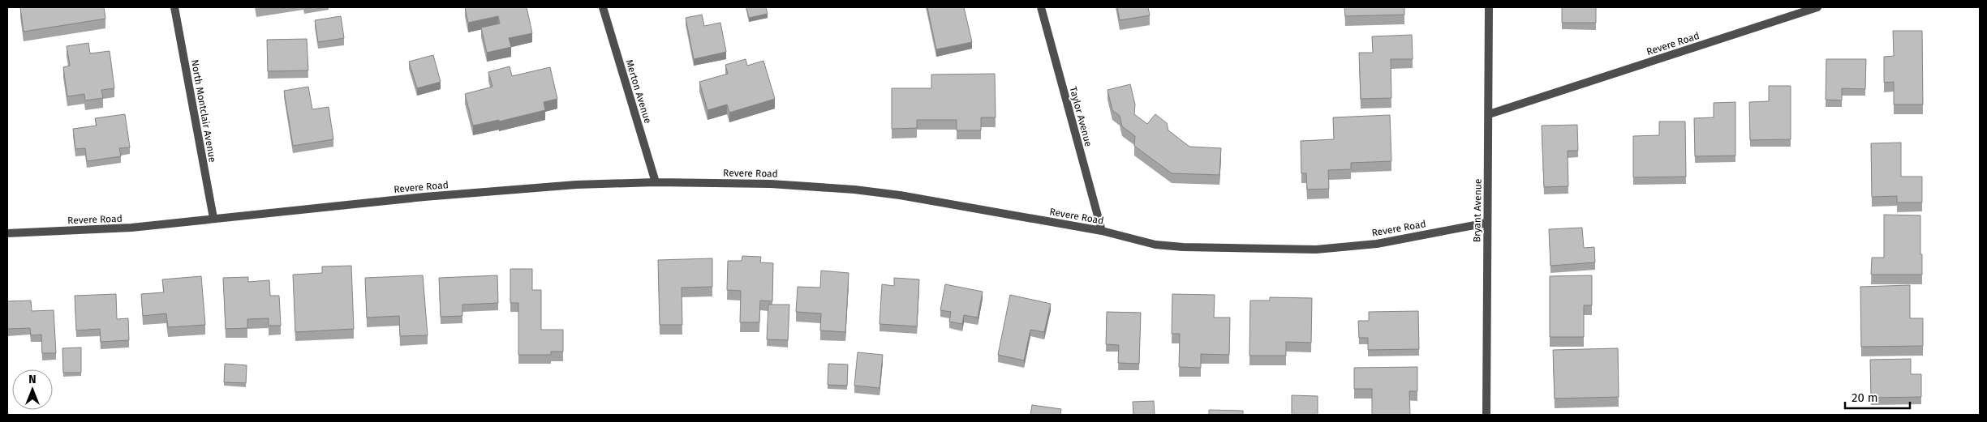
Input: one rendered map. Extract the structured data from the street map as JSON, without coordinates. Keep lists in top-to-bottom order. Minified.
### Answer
{"streets":{"street":["Revere Road","Merton Avenue","North Montclair Avenue","Taylor Avenue","Bryant Avenue"]},"crossings":[["Revere Road","Merton Avenue"],["Revere Road","North Montclair Avenue"],["Revere Road","Taylor Avenue"],["Revere Road","Bryant Avenue"]],"scale_bar":"20 m","north":"top"}
